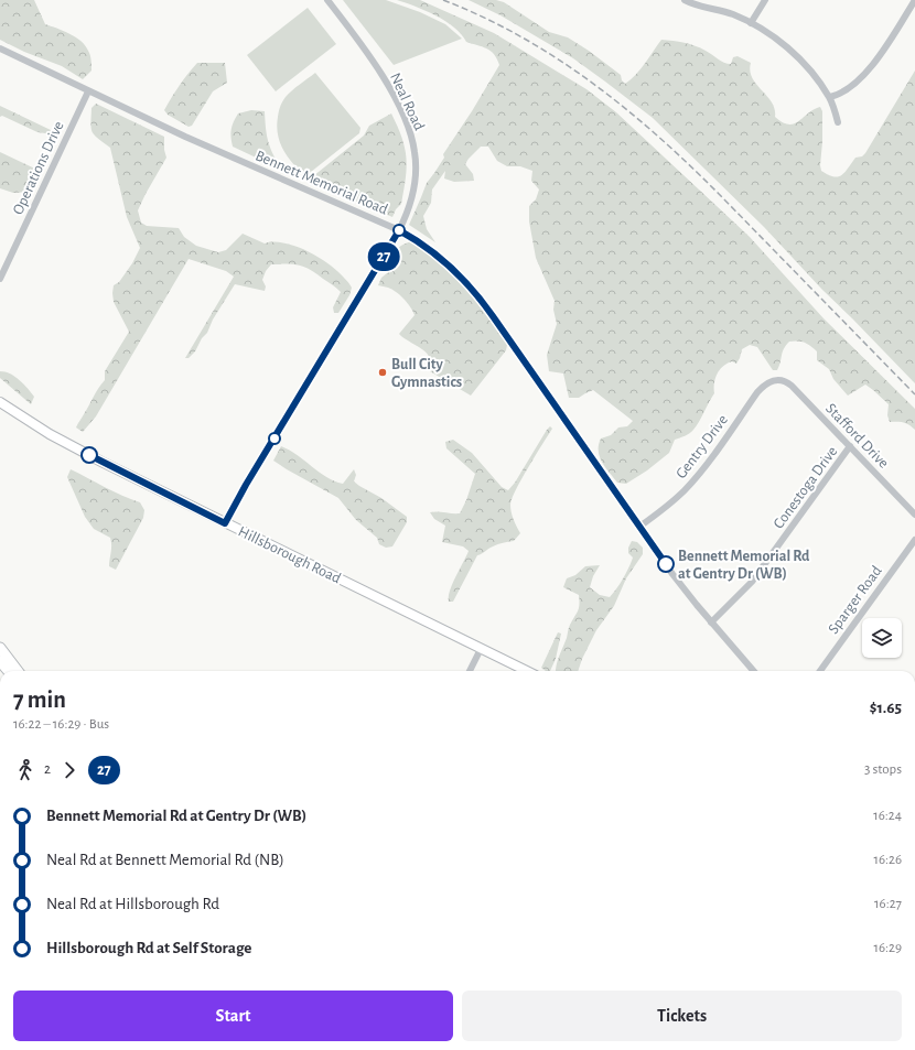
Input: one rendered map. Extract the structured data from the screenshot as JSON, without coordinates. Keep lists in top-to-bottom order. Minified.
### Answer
{"streets":{"main road":["Hillsborough Road"],"street":["Neal Road","Operations Drive","Bennett Memorial Road","Stafford Drive","Gentry Drive","Conestoga Drive","Sparger Road"]},"crossings":[["Neal Road","Bennett Memorial Road"],["Neal Road","Hillsborough Road"],["Operations Drive","Bennett Memorial Road"],["Bennett Memorial Road","Gentry Drive"],["Bennett Memorial Road","Conestoga Drive"],["Stafford Drive","Gentry Drive"],["Stafford Drive","Conestoga Drive"]],"places":["Bull City Gymnastics","Bennett Memorial Rd at Gentry Dr (WB)"],"lines":["bus line 27"],"page":{"on_map":"27","heading":["7 min","16:22 – 16:29 · Bus","$1.65"],"legs":["2","27","3 stops"],"list":[{"name":"Bennett Memorial Rd at Gentry Dr (WB)","value":"16:24"},{"name":"Neal Rd at Bennett Memorial Rd (NB)","value":"16:26"},{"name":"Neal Rd at Hillsborough Rd","value":"16:27"},{"name":"Hillsborough Rd at Self Storage","value":"16:29"}],"buttons":["Start","Tickets"]}}
